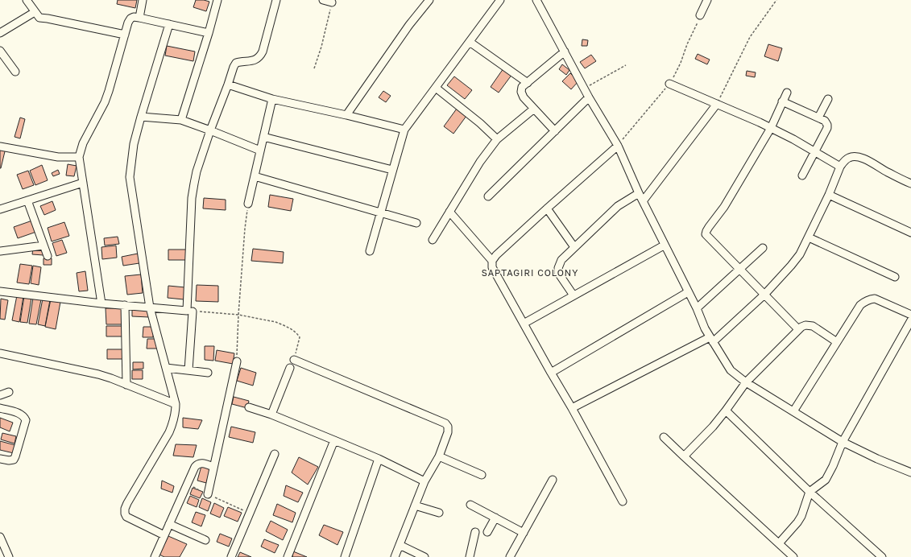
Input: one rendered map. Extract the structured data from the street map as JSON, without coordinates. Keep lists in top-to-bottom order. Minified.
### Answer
{"districts":["SAPTAGIRI COLONY"]}
